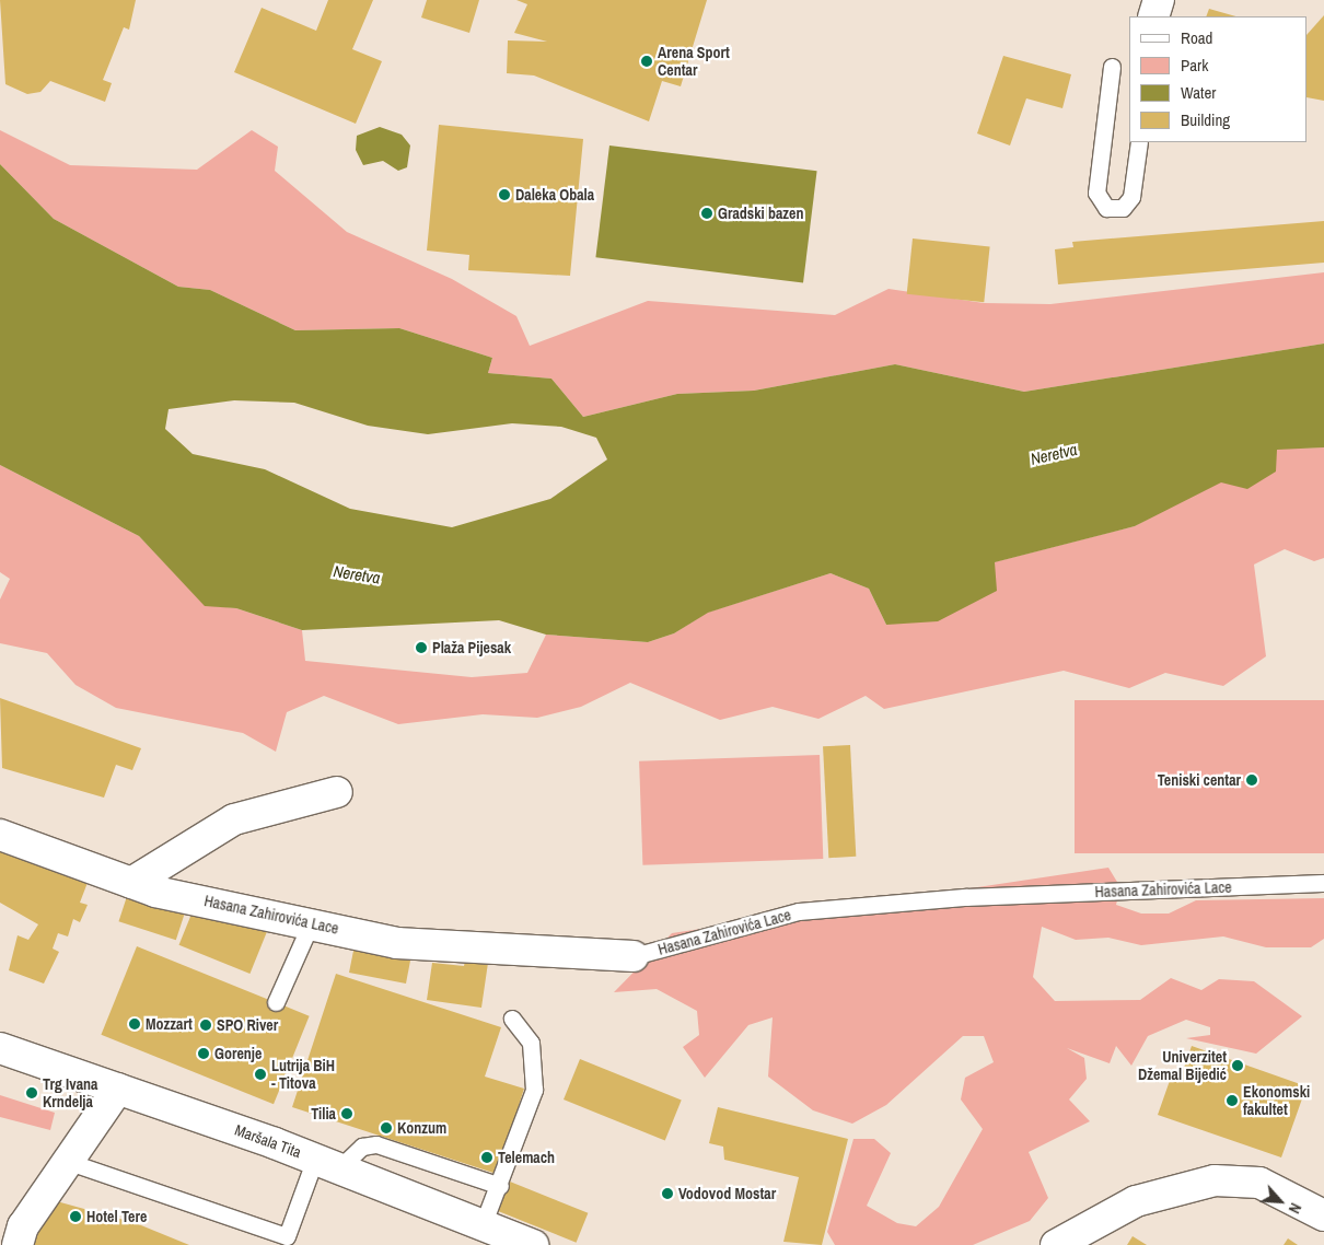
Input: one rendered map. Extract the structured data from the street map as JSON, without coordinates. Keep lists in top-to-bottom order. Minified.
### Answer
{"streets":{"street":["Hasana Zahirovića Lace","Maršala Tita"]},"water":["Neretva"],"places":["Arena Sport Centar","Daleka Obala","Gradski bazen","Plaža Pijesak","Teniski centar","Mozzart","SPO River","Gorenje","Univerzitet Džemal Bijedić","Lutrija BiH - Titova","Trg Ivana Krndelja","Ekonomski fakultet","Tilia","Konzum","Telemach","Vodovod Mostar","Hotel Tere"],"legend":["Road","Park","Water","Building"],"north":"bottom right"}
